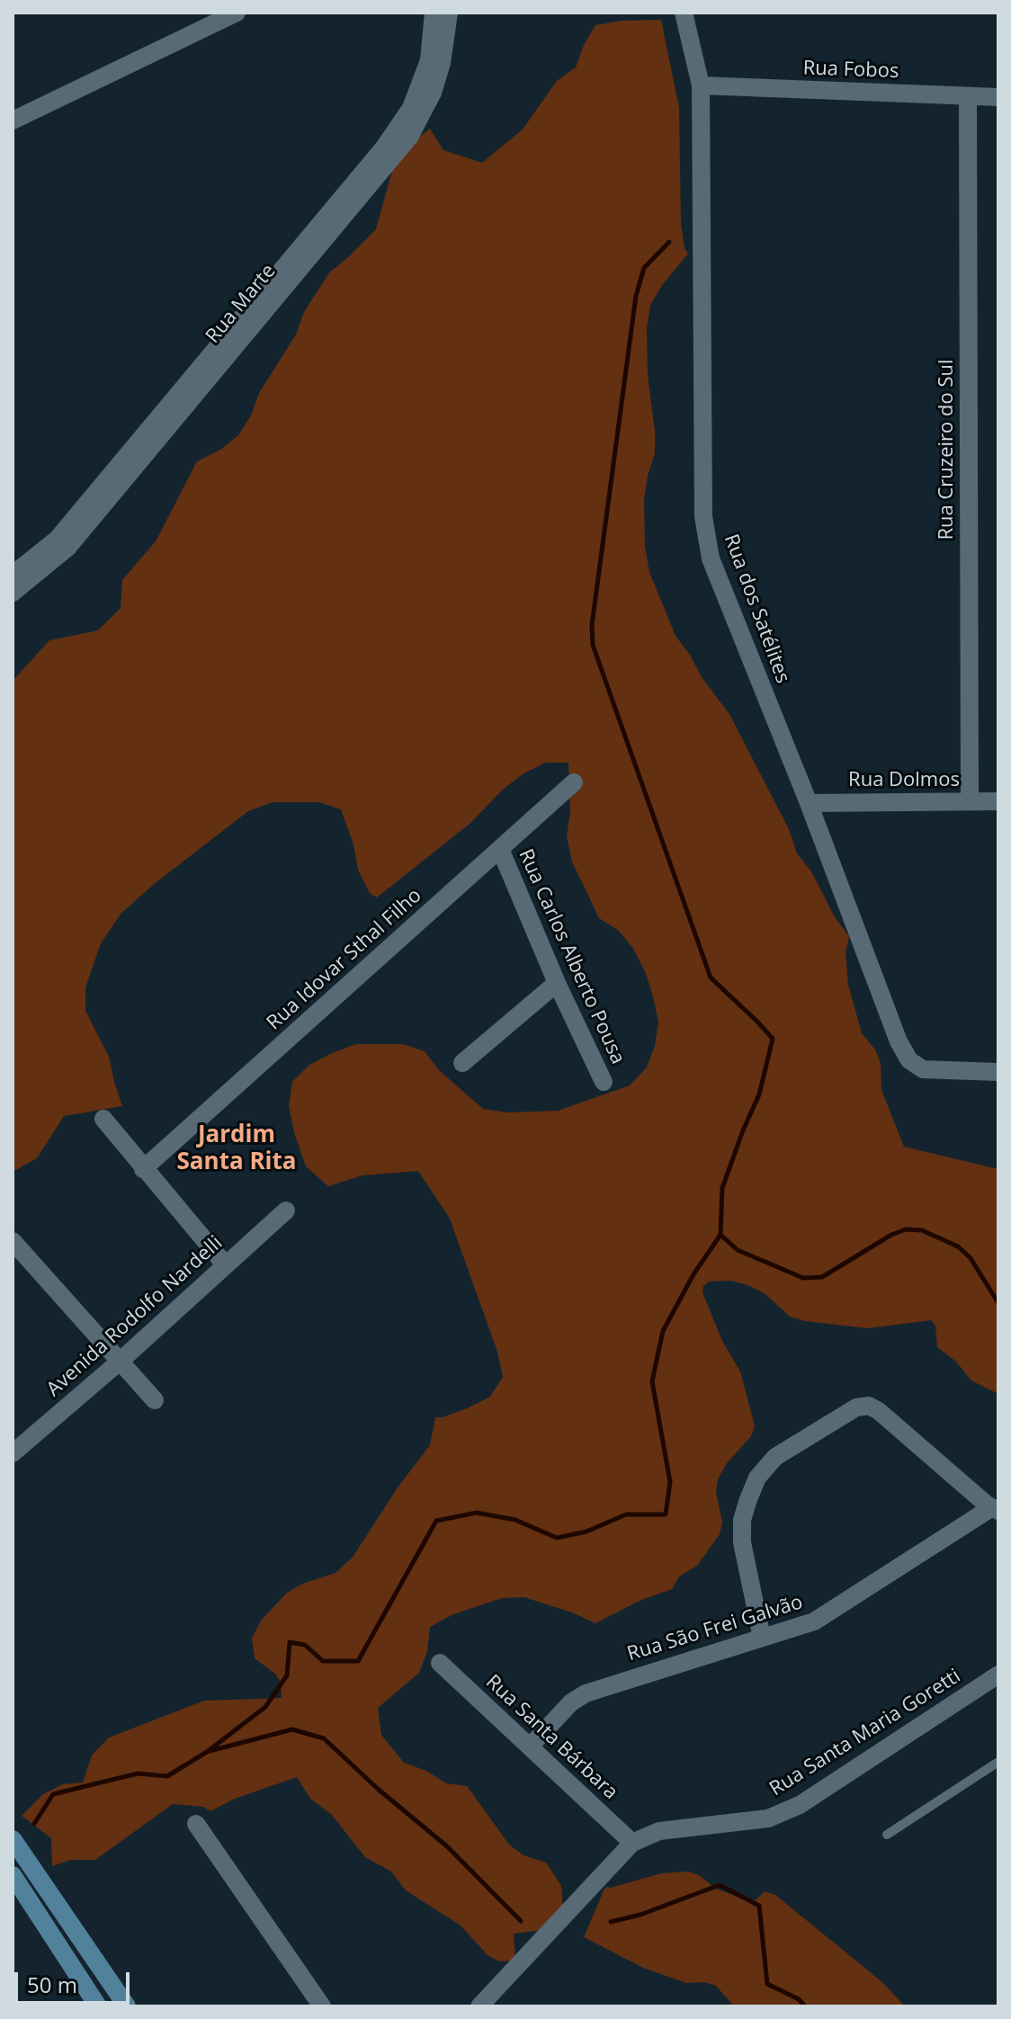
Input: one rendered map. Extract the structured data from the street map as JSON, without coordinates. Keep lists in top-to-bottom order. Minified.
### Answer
{"streets":{"street":["Rua Fobos","Rua Marte","Rua Cruzeiro do Sul","Rua dos Satélites","Rua Dolmos","Rua Carlos Alberto Pousa","Rua Idovar Sthal Filho","Avenida Rodolfo Nardelli","Rua São Frei Galvão","Rua Santa Maria Goretti","Rua Santa Bárbara"]},"crossings":[["Rua Fobos","Rua Cruzeiro do Sul"],["Rua Fobos","Rua dos Satélites"],["Rua Cruzeiro do Sul","Rua Dolmos"],["Rua dos Satélites","Rua Dolmos"],["Rua Carlos Alberto Pousa","Rua Idovar Sthal Filho"],["Rua São Frei Galvão","Rua Santa Bárbara"],["Rua Santa Maria Goretti","Rua Santa Bárbara"]],"districts":["Jardim Santa Rita"],"scale_bar":"50 m"}
